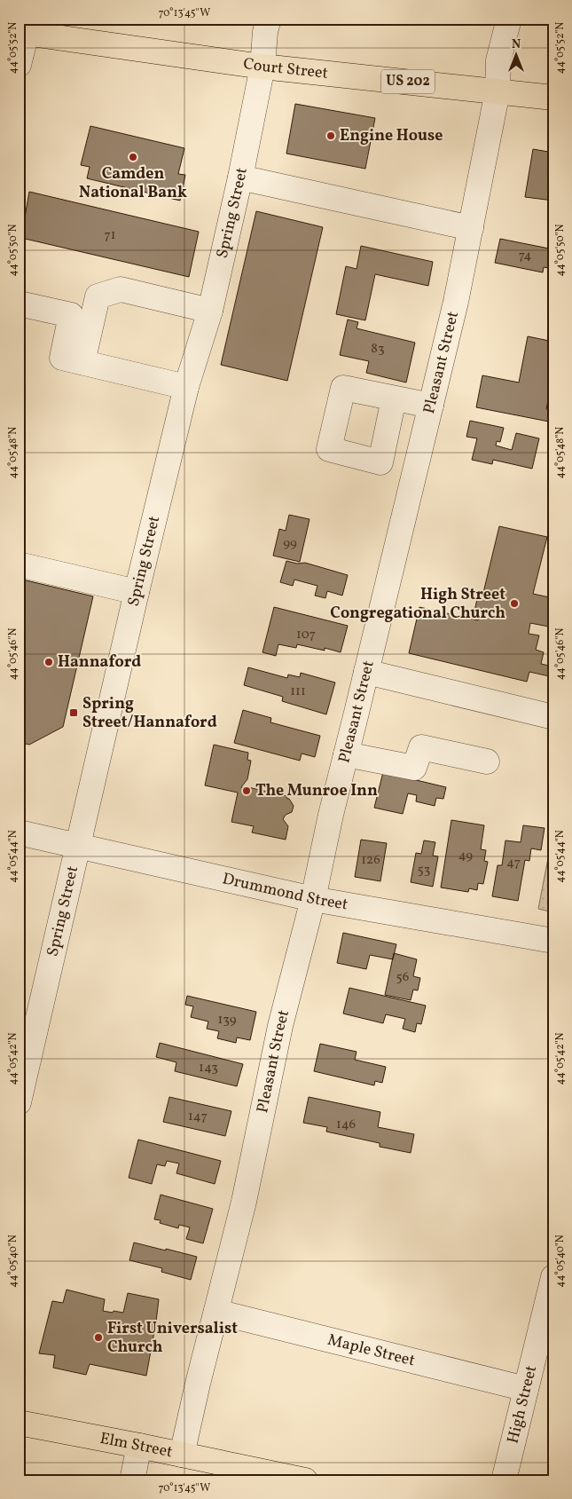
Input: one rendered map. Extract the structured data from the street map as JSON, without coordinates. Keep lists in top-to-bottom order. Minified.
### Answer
{"streets":{"main road":["Court Street","US 202","Elm Street"],"street":["Spring Street","Pleasant Street","Drummond Street","Maple Street","High Street"]},"crossings":[["Court Street","Spring Street"],["Court Street","Pleasant Street"],["Spring Street","Drummond Street"],["Pleasant Street","Drummond Street"],["Pleasant Street","Maple Street"],["Pleasant Street","Elm Street"],["Maple Street","High Street"]],"places":{"other":["Engine House","Camden National Bank","High Street Congregational Church","Hannaford","The Munroe Inn","First Universalist Church"],"transit":["Spring Street/Hannaford"]},"house_numbers":["71","74","83","99","107","111","49","126","47","53","56","139","143","147","146"],"north":"top","coordinates":["70°13'45\"W","44°05'52\"N","44°05'50\"N","44°05'48\"N","44°05'46\"N","44°05'44\"N","44°05'42\"N","44°05'40\"N"]}
